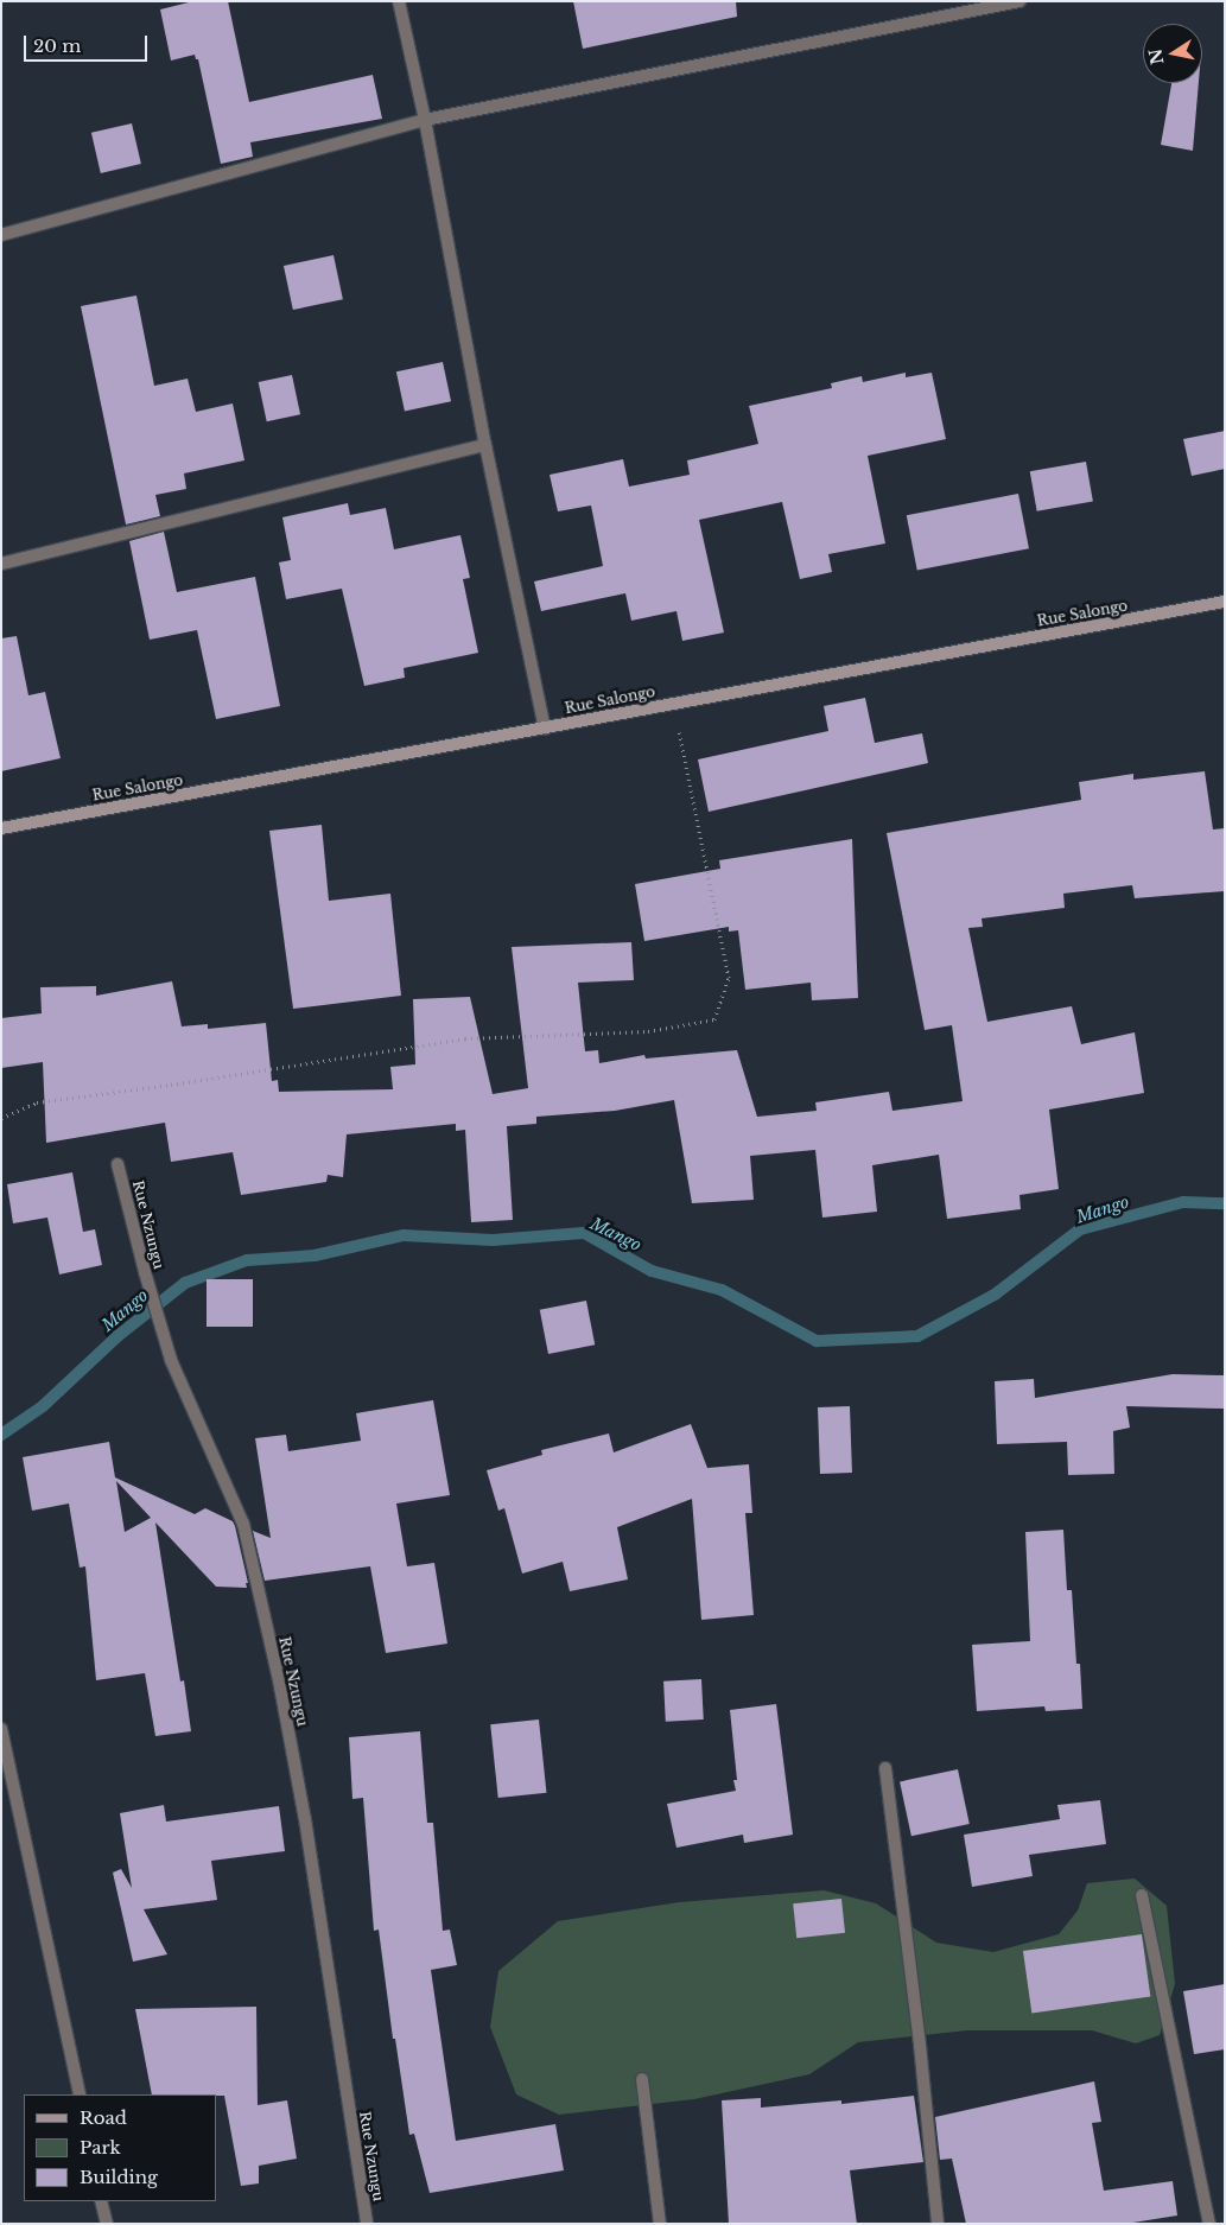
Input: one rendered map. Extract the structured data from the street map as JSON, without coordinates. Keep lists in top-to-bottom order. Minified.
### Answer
{"streets":{"street":["Rue Salongo","Rue Nzungu"]},"water":["Mango"],"legend":["Road","Park","Building"],"scale_bar":"20 m","north":"left"}
